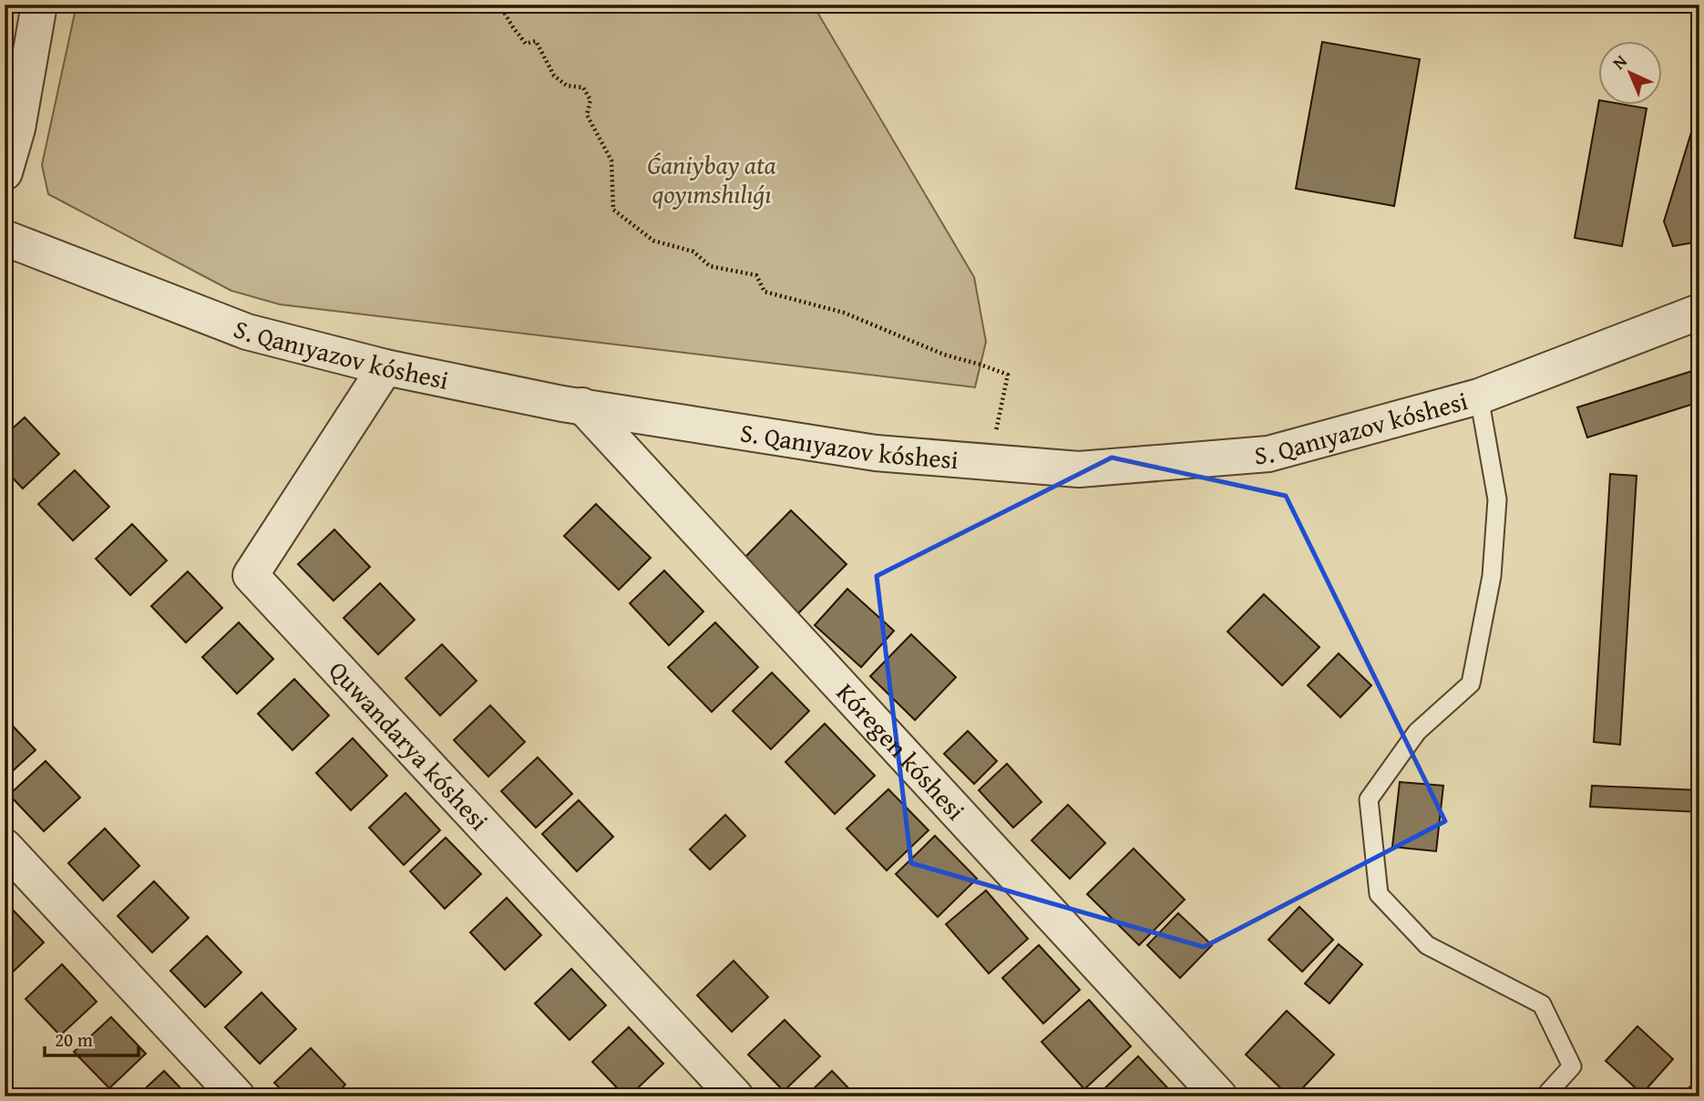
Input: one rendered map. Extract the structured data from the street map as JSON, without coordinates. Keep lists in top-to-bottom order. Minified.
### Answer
{"streets":{"street":["S. Qanıyazov kóshesi","Quwandarya kóshesi","Kóregen kóshesi"]},"crossings":[["S. Qanıyazov kóshesi","Quwandarya kóshesi"],["S. Qanıyazov kóshesi","Kóregen kóshesi"]],"parks":["Ǵaniybay ata qoyımshılıǵı"],"scale_bar":"20 m","north":"top left"}
